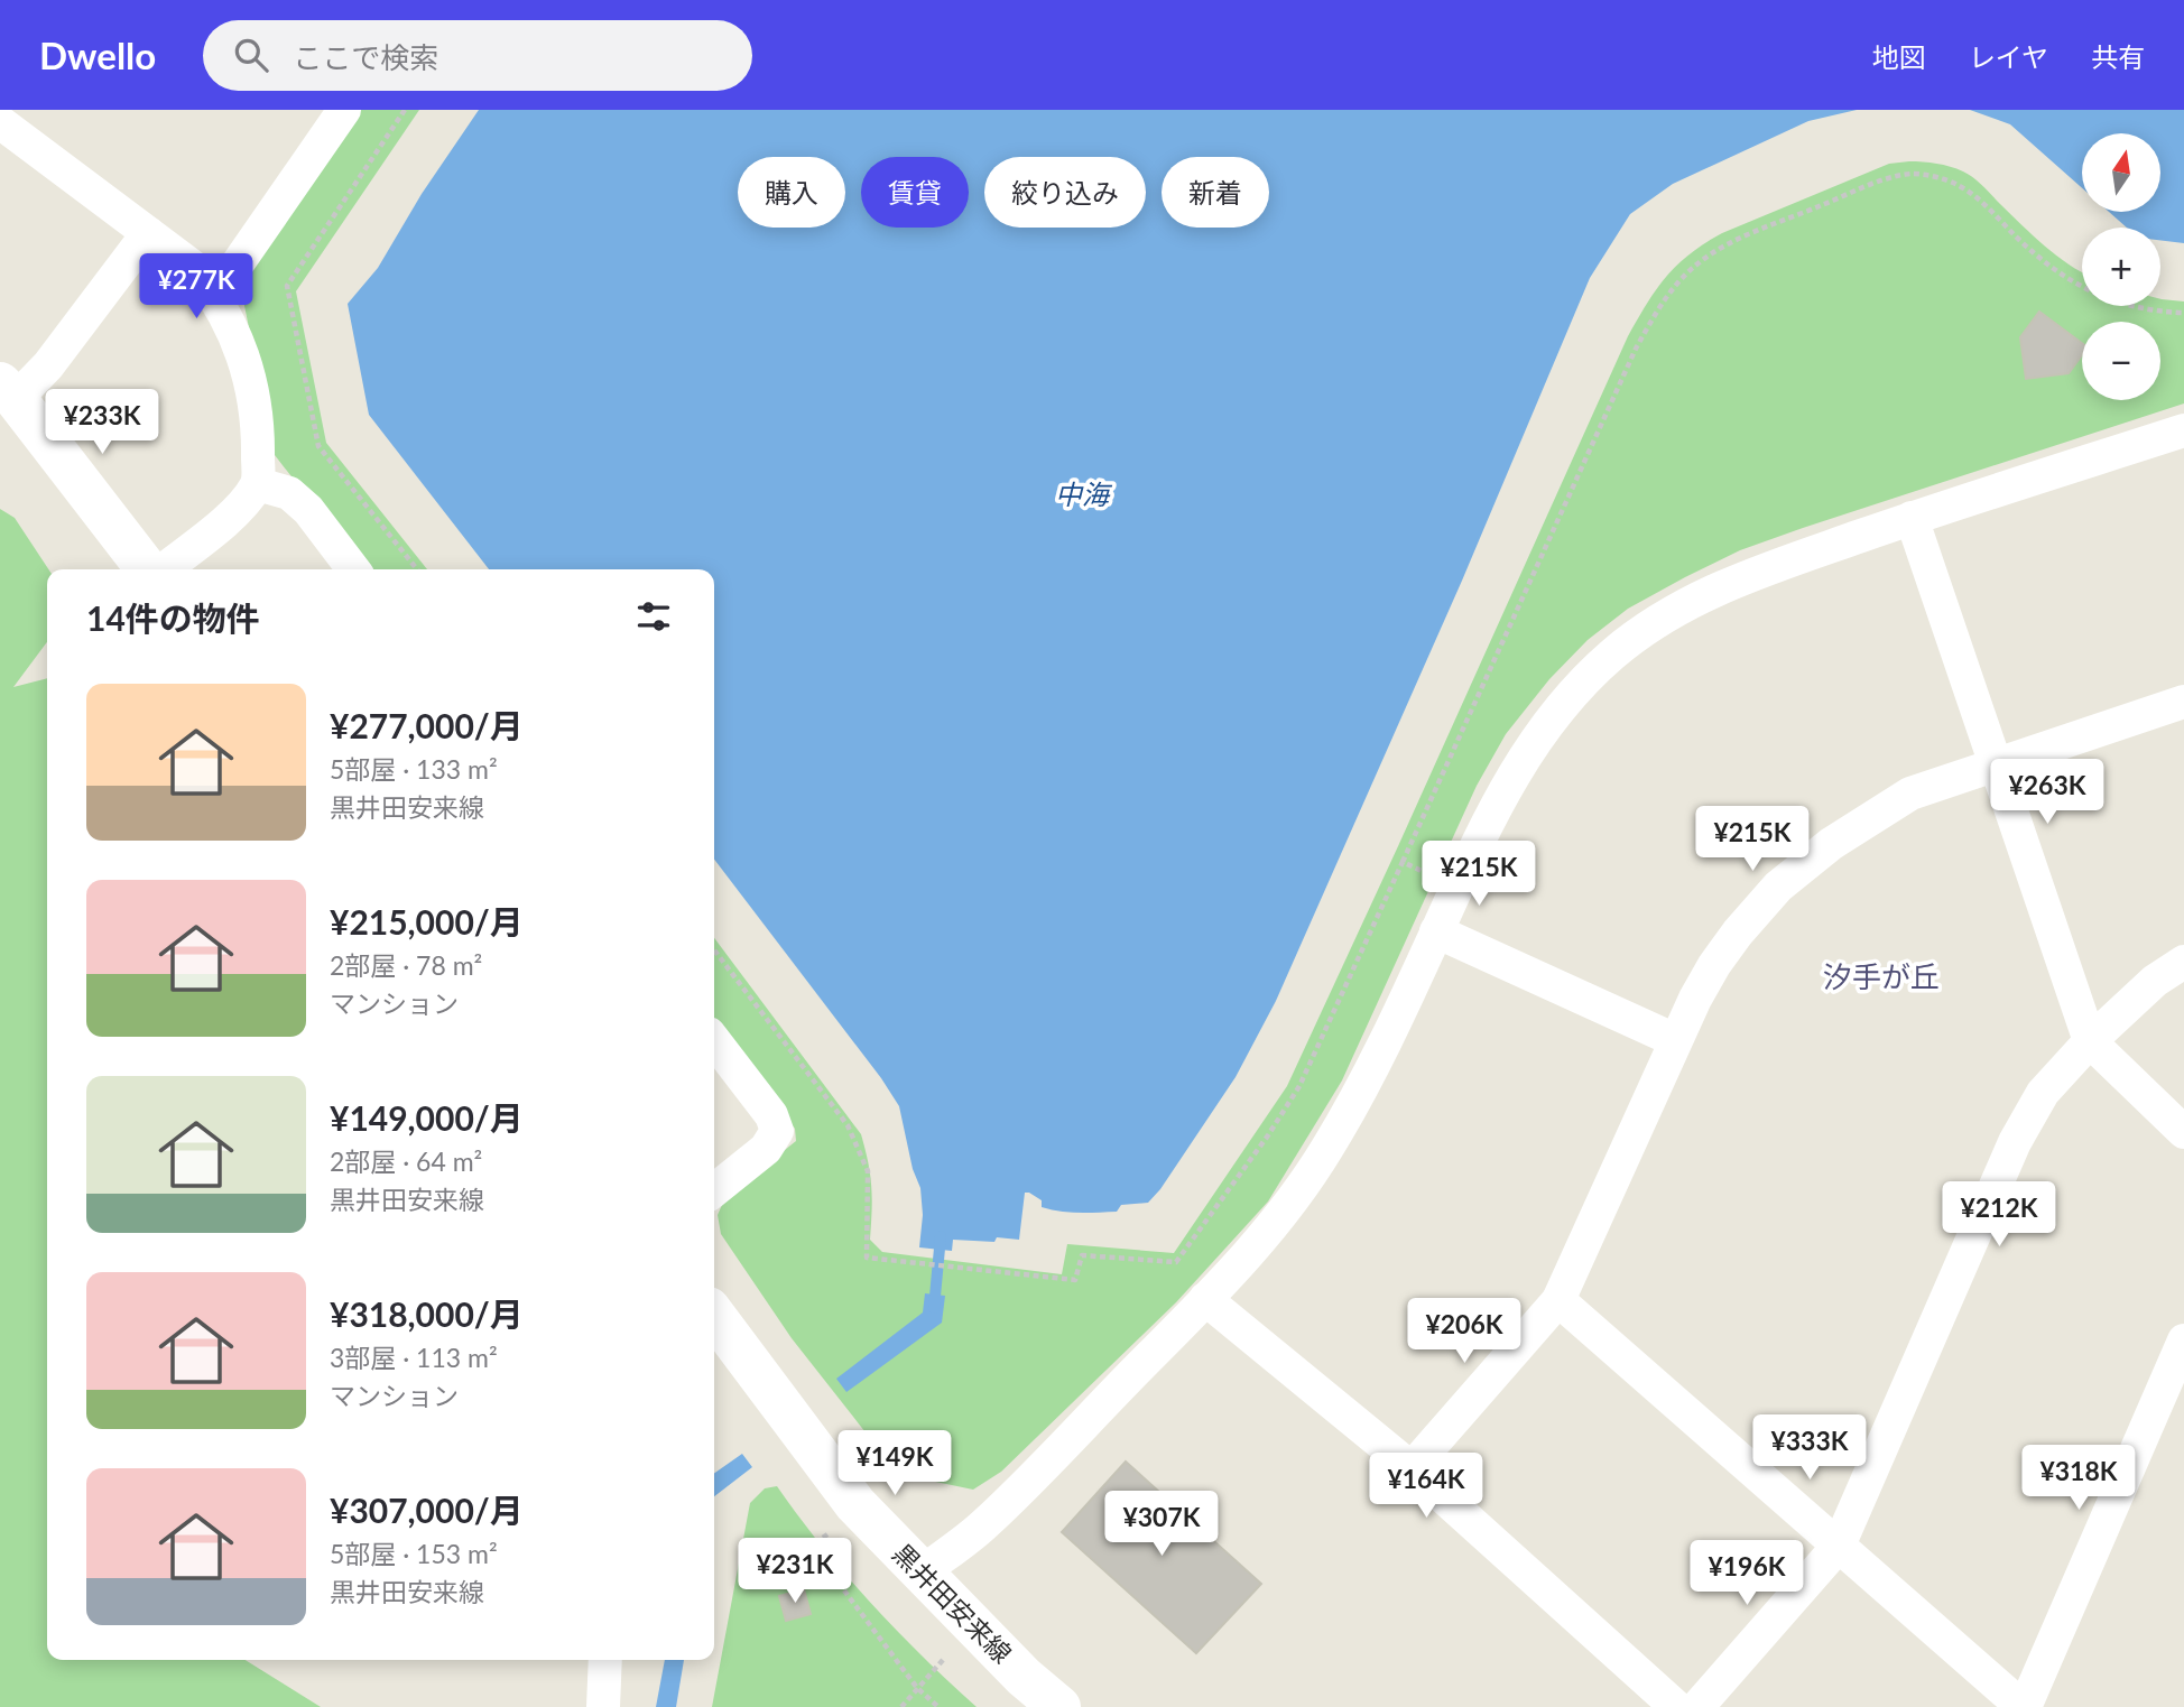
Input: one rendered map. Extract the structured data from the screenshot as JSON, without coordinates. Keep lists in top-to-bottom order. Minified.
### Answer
{"streets":{"main road":["黒井田安来線"]},"districts":["汐手が丘"],"water":["中海"],"north":"top","page":{"header":"Dwello","search":"ここで検索","nav":["地図","レイヤ","共有"],"map_buttons":["+","−"],"chip":["購入","賃貸","絞り込み","新着"],"price":["¥277K","¥233K","¥263K","¥215K","¥215K","¥212K","¥206K","¥333K","¥149K","¥318K","¥164K","¥307K","¥231K","¥196K"],"heading":"14件の物件","list":[{"name":"¥277,000/月","note":"5部屋 · 133 m² · 黒井田安来線"},{"name":"¥215,000/月","note":"2部屋 · 78 m² · マンション"},{"name":"¥149,000/月","note":"2部屋 · 64 m² · 黒井田安来線"},{"name":"¥318,000/月","note":"3部屋 · 113 m² · マンション"},{"name":"¥307,000/月","note":"5部屋 · 153 m² · 黒井田安来線"}]}}
